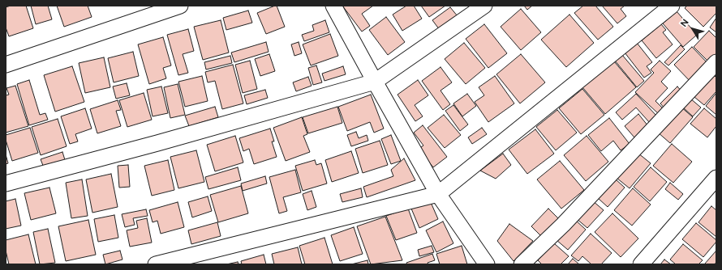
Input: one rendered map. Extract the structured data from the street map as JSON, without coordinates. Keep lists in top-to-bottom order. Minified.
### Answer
{"north":"top left"}
